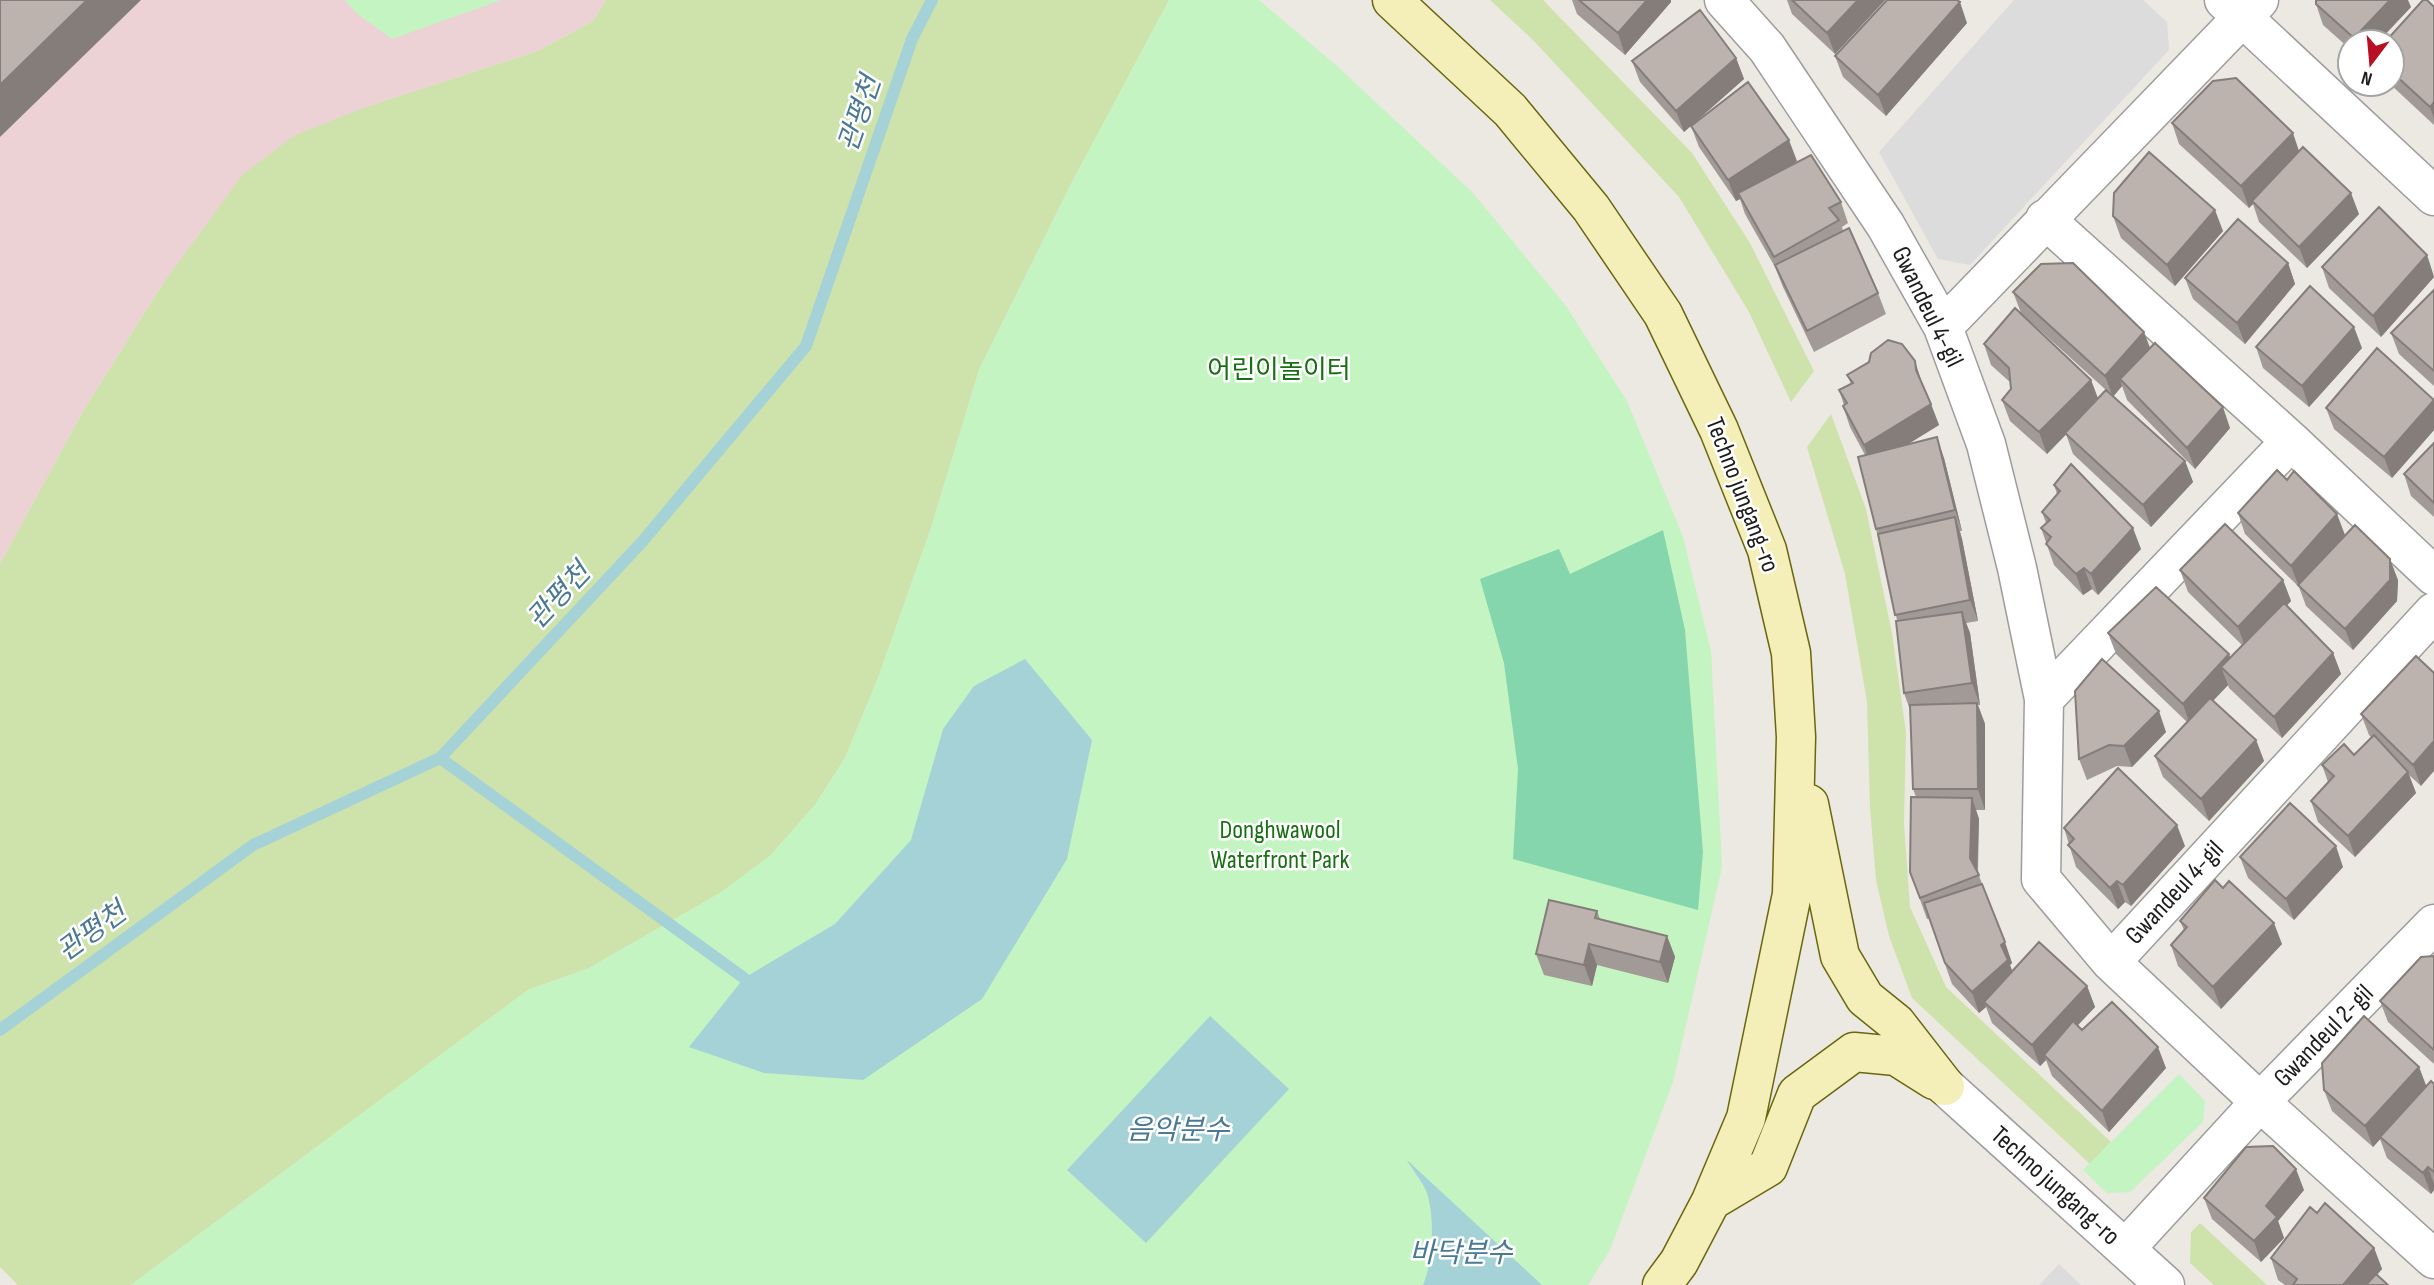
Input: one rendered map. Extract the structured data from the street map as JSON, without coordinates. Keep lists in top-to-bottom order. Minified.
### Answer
{"streets":{"main road":["Techno jungang-ro"],"street":["Gwandeul 4-gil","Gwandeul 2-gil"]},"water":["관평천","음악분수","바닥분수"],"parks":["어린이놀이터","Donghwawool Waterfront Park"],"north":"bottom"}
